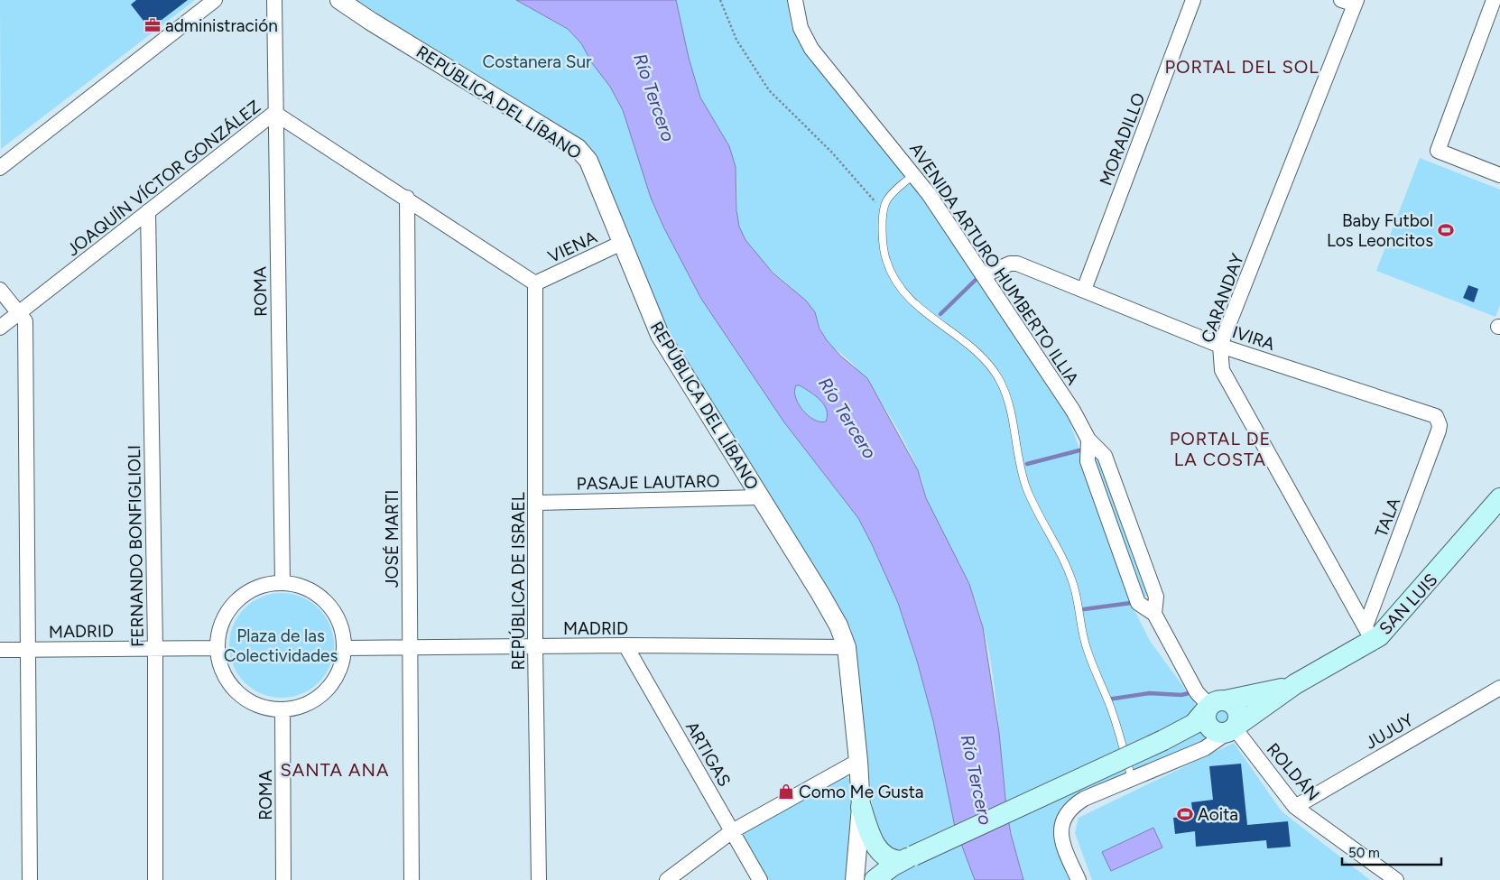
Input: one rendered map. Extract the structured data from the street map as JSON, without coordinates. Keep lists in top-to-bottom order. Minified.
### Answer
{"streets":{"main road":["SAN LUIS"],"street":["REPÚBLICA DEL LÍBANO","MORADILLO","JOAQUÍN VÍCTOR GONZÁLEZ","VIENA","AVENIDA ARTURO HUMBERTO ILLIA","ROMA","CARANDAY","IVIRA","PASAJE LAUTARO","TALA","JOSÉ MARTI","FERNANDO BONFIGLIOLI","REPÚBLICA DE ISRAEL","MADRID","JUJUY","ARTIGAS","ROLDÁN"]},"crossings":[["REPÚBLICA DEL LÍBANO","VIENA"],["REPÚBLICA DEL LÍBANO","PASAJE LAUTARO"],["REPÚBLICA DEL LÍBANO","MADRID"],["MORADILLO","IVIRA"],["JOAQUÍN VÍCTOR GONZÁLEZ","VIENA"],["JOAQUÍN VÍCTOR GONZÁLEZ","ROMA"],["JOAQUÍN VÍCTOR GONZÁLEZ","JOSÉ MARTI"],["JOAQUÍN VÍCTOR GONZÁLEZ","FERNANDO BONFIGLIOLI"],["JOAQUÍN VÍCTOR GONZÁLEZ","REPÚBLICA DE ISRAEL"],["VIENA","REPÚBLICA DE ISRAEL"],["AVENIDA ARTURO HUMBERTO ILLIA","IVIRA"],["AVENIDA ARTURO HUMBERTO ILLIA","SAN LUIS"],["AVENIDA ARTURO HUMBERTO ILLIA","ROLDÁN"],["ROMA","MADRID"],["CARANDAY","IVIRA"],["CARANDAY","TALA"],["CARANDAY","SAN LUIS"],["IVIRA","TALA"],["PASAJE LAUTARO","REPÚBLICA DE ISRAEL"],["TALA","SAN LUIS"],["JOSÉ MARTI","MADRID"],["FERNANDO BONFIGLIOLI","MADRID"],["REPÚBLICA DE ISRAEL","MADRID"],["SAN LUIS","ROLDÁN"],["MADRID","ARTIGAS"],["JUJUY","ROLDÁN"]],"districts":["PORTAL DEL SOL","PORTAL DE LA COSTA","SANTA ANA"],"water":["Río Tercero"],"parks":["Costanera Sur","Plaza de las Colectividades"],"places":{"office":["administración"],"sports":["Baby Futbol Los Leoncitos","Aoita"],"shop":["Como Me Gusta"]},"scale_bar":"50 m"}
